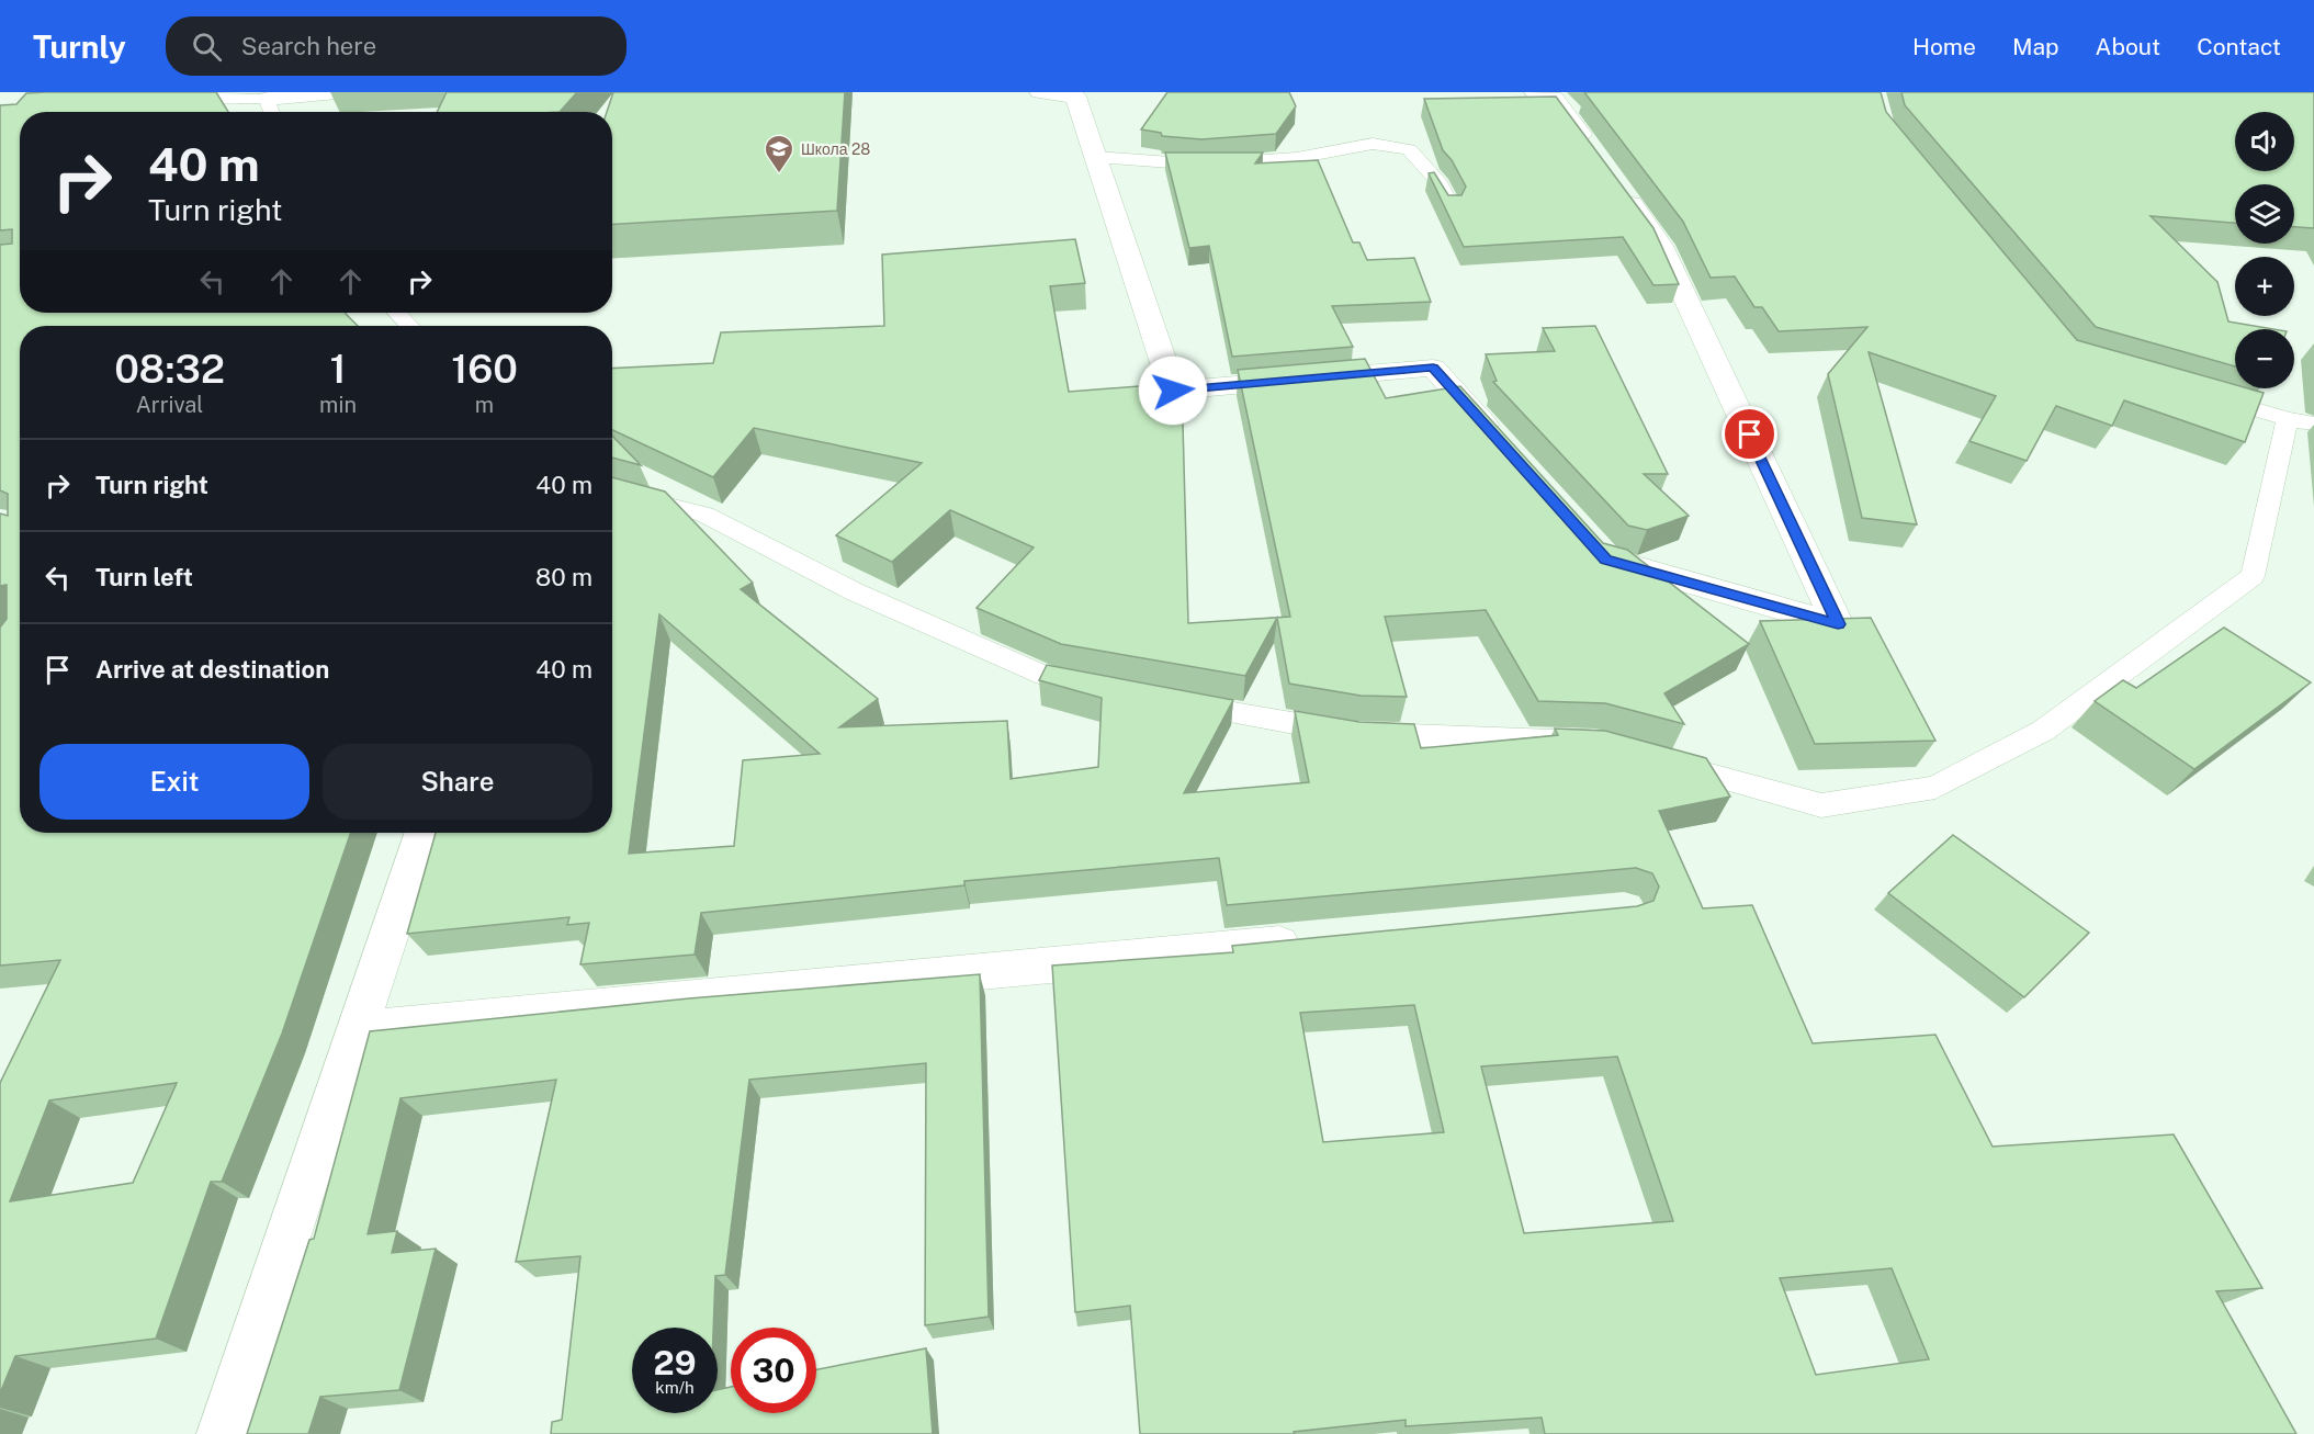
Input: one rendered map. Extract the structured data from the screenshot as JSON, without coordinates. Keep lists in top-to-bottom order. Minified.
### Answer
{"places":{"school or university":["Школа 28"]},"page":{"header":"Turnly","search":"Search here","nav":["Home","Map","About","Contact"],"map_buttons":["+","−"],"turn":["40 m","Turn right"],"eta":["08:32","Arrival","1","min","160","m"],"list":[{"name":"Turn right","value":"40 m"},{"name":"Turn left","value":"80 m"},{"name":"Arrive at destination","value":"40 m"}],"buttons":["Exit","Share"],"speed":"29 km/h","limit":"30"}}
